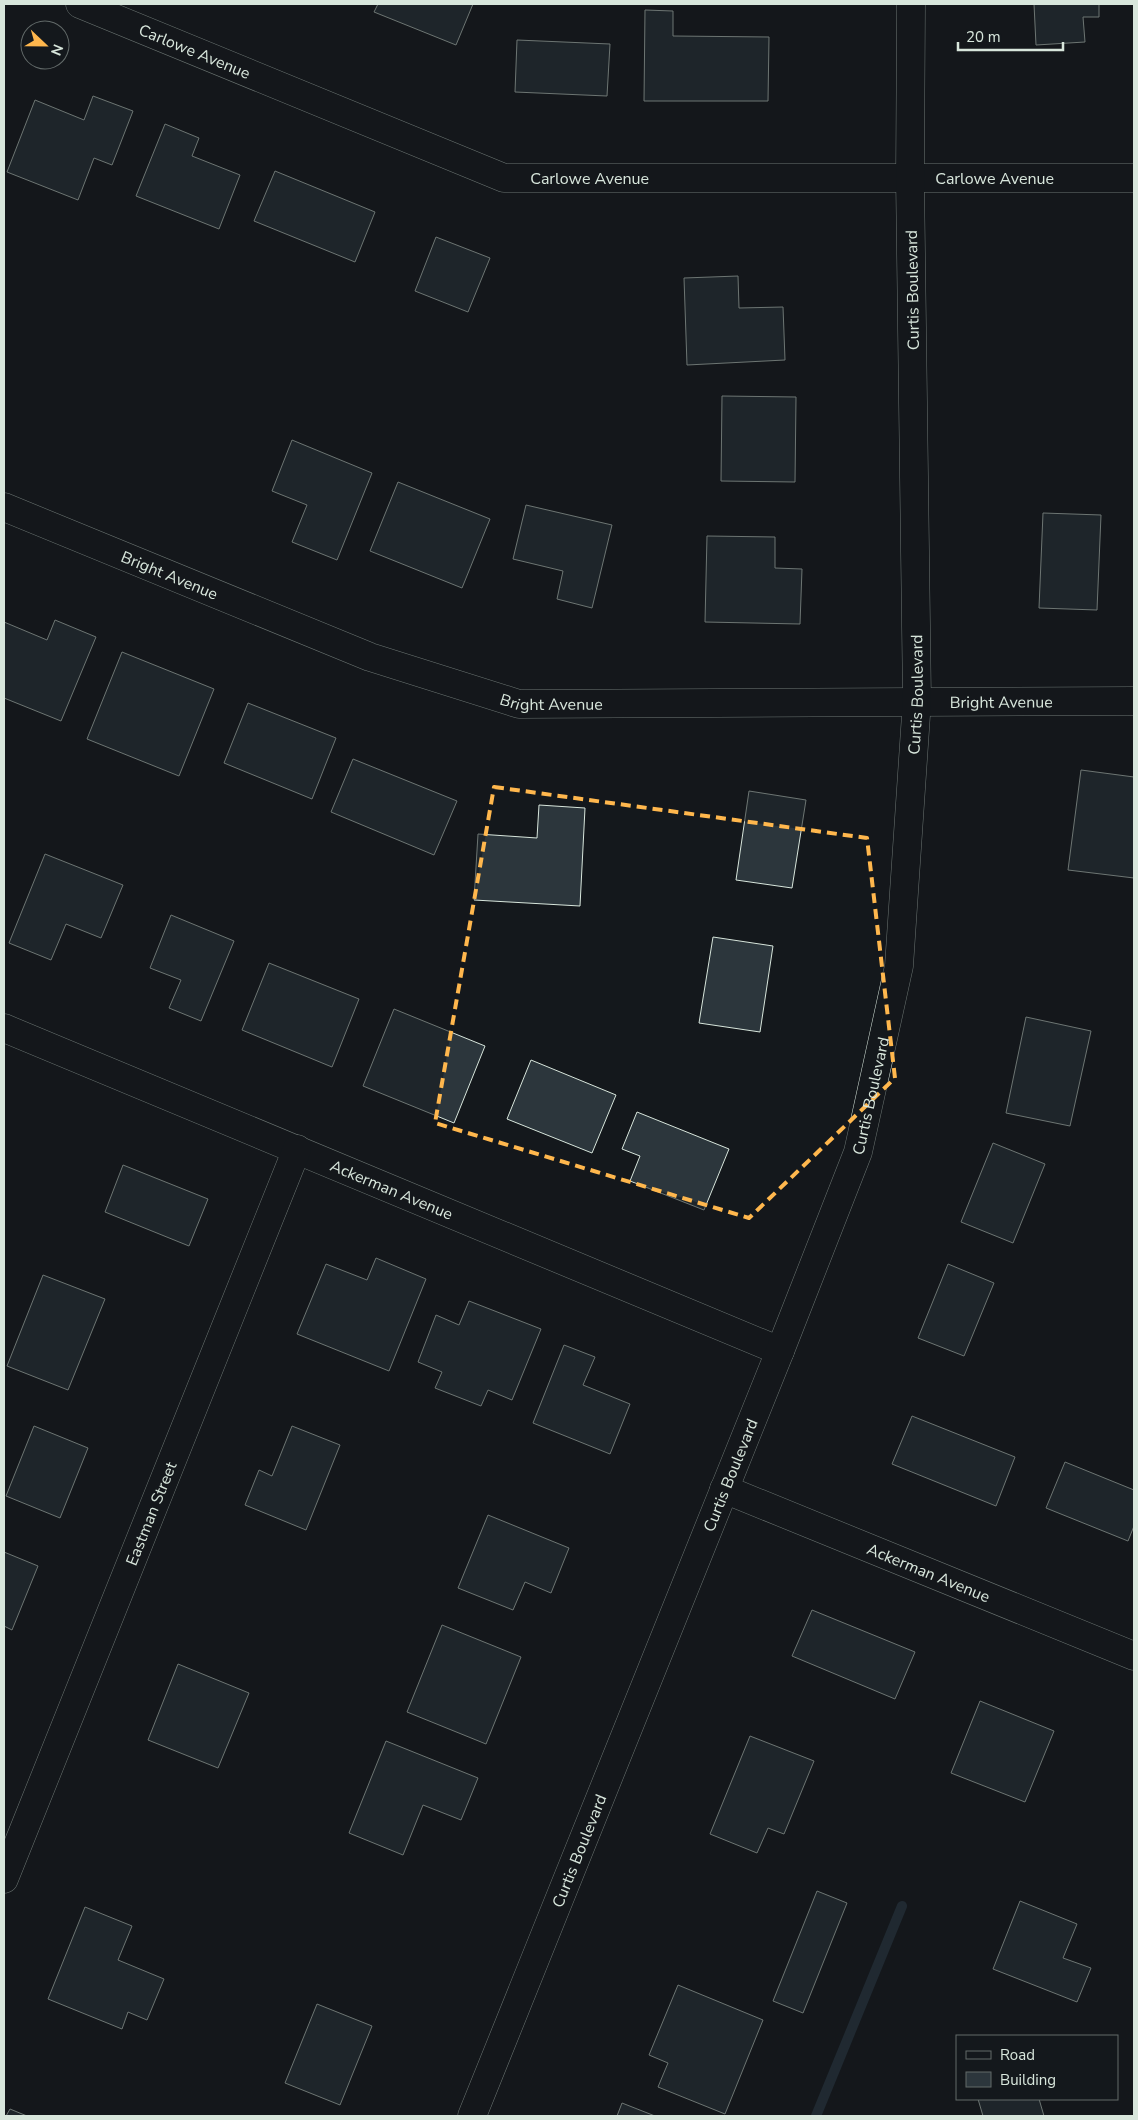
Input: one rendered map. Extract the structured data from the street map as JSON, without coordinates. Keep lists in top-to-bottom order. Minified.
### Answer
{"streets":{"street":["Carlowe Avenue","Curtis Boulevard","Bright Avenue","Ackerman Avenue","Eastman Street"]},"crossings":[["Carlowe Avenue","Curtis Boulevard"],["Curtis Boulevard","Bright Avenue"],["Curtis Boulevard","Ackerman Avenue"],["Ackerman Avenue","Eastman Street"]],"legend":["Road","Building"],"scale_bar":"20 m","north":"right"}
